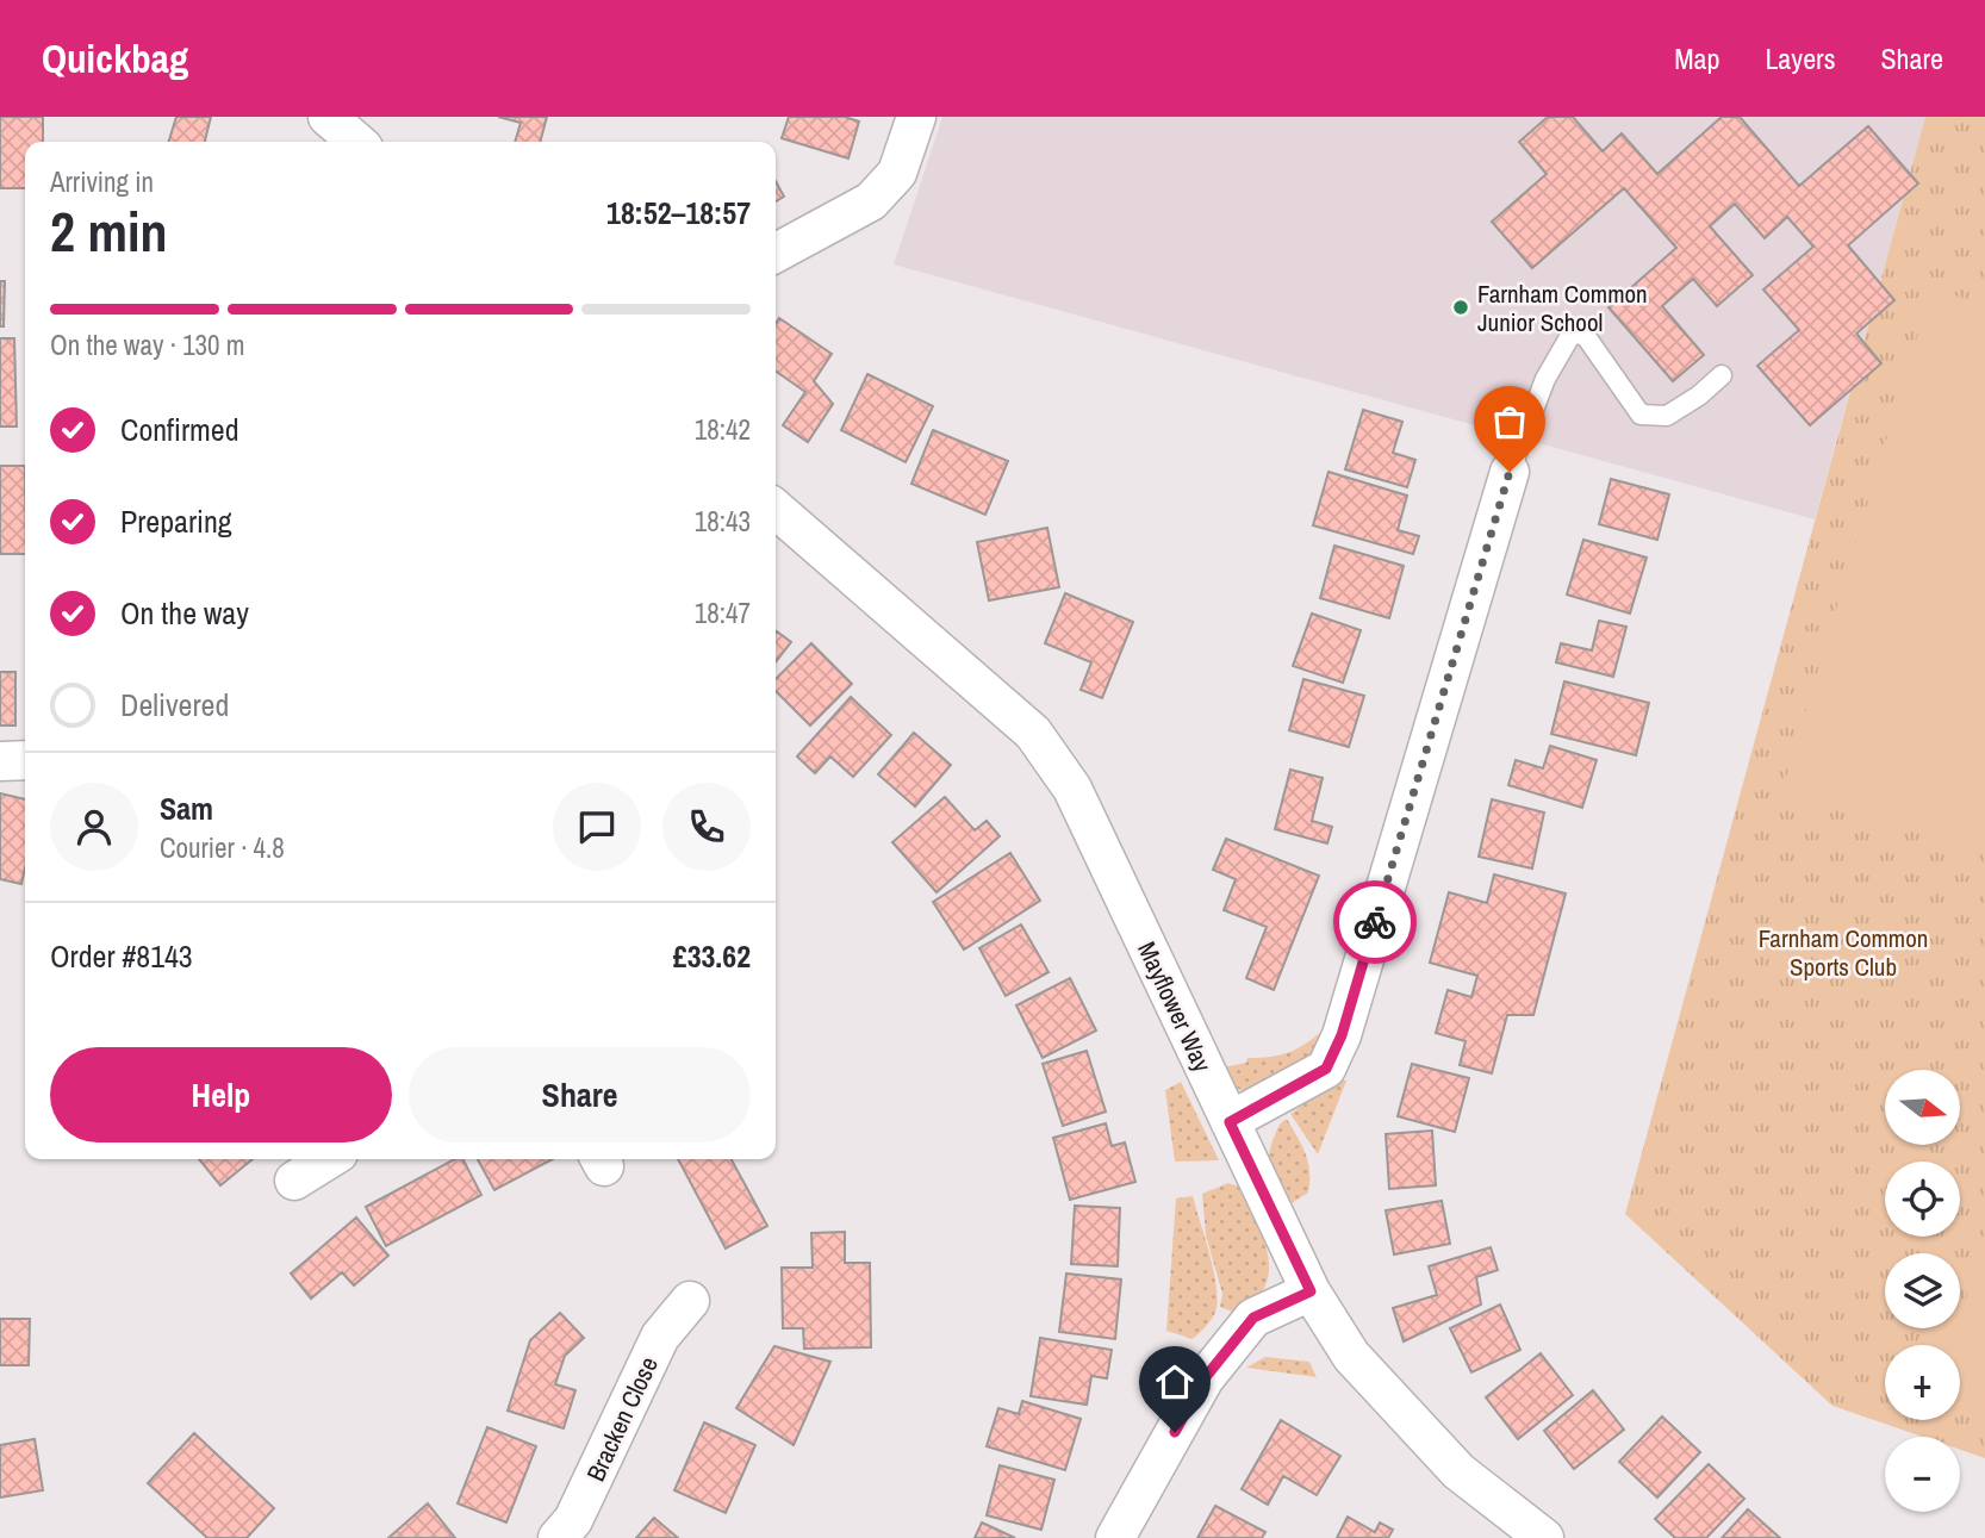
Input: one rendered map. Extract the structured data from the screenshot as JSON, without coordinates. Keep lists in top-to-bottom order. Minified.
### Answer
{"streets":{"street":["Mayflower Way","Bracken Close"]},"parks":["Farnham Common Sports Club"],"places":["Farnham Common Junior School"],"north":"right","page":{"header":"Quickbag","nav":["Map","Layers","Share"],"heading":["2 min","Arriving in","18:52–18:57"],"panel":["Sam","Courier · 4.8","Order #8143","£33.62"],"bar":"On the way · 130 m","list":[["Confirmed","18:42"],["Preparing","18:43"],["On the way","18:47"],"Delivered"],"buttons":["Help","Share"],"map_buttons":["+","−"]}}
